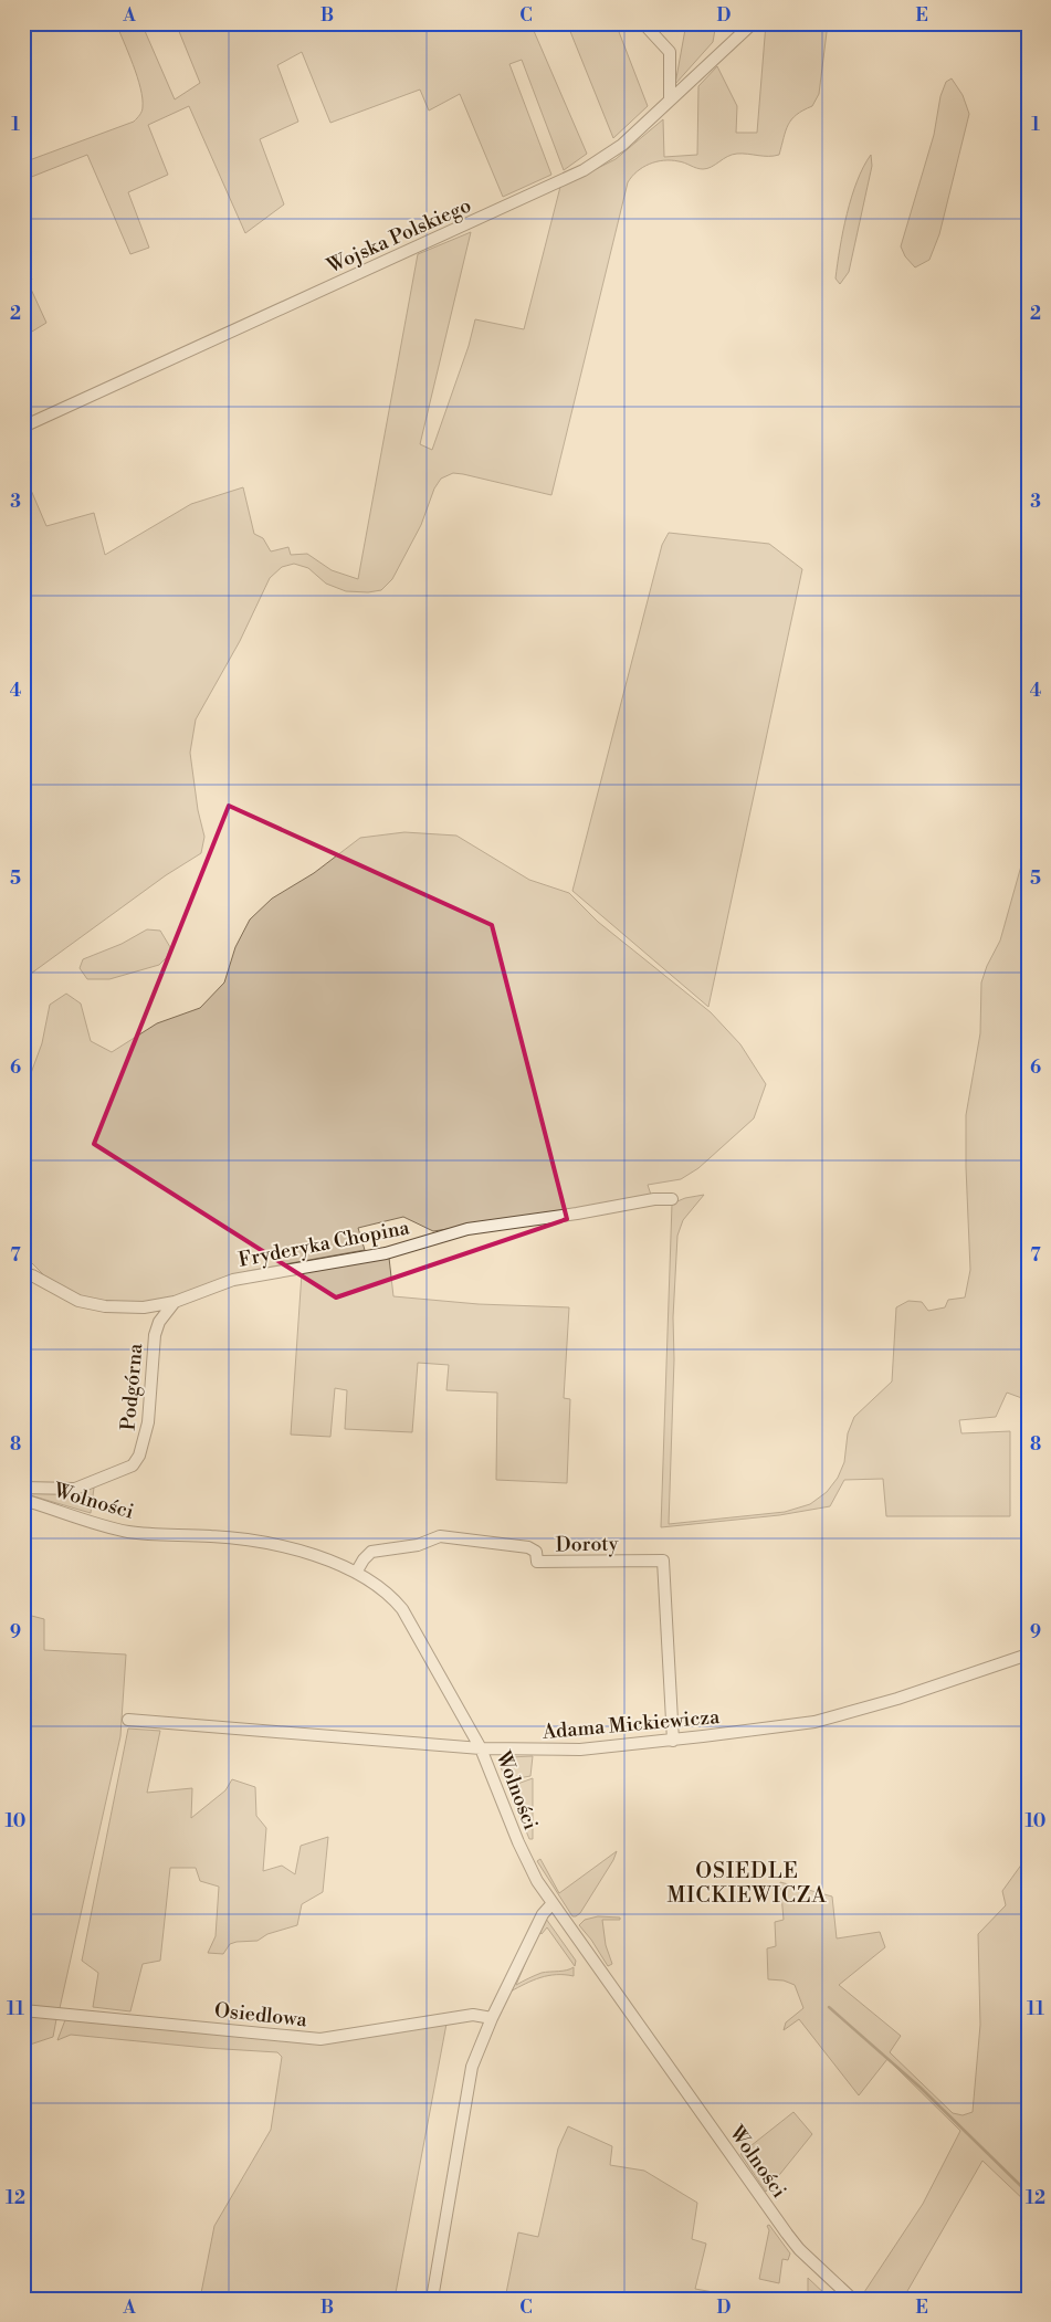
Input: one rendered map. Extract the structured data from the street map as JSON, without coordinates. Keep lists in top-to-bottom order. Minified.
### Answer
{"streets":{"street":["Wojska Polskiego","Fryderyka Chopina","Podgórna","Wolności","Doroty","Adama Mickiewicza","Osiedlowa"]},"crossings":[["Fryderyka Chopina","Podgórna"],["Wolności","Doroty"],["Wolności","Adama Mickiewicza"],["Doroty","Adama Mickiewicza"]],"districts":["OSIEDLE MICKIEWICZA"],"grid":{"columns":["A","B","C","D","E"],"rows":["1","2","3","4","5","6","7","8","9","10","11","12"]}}
